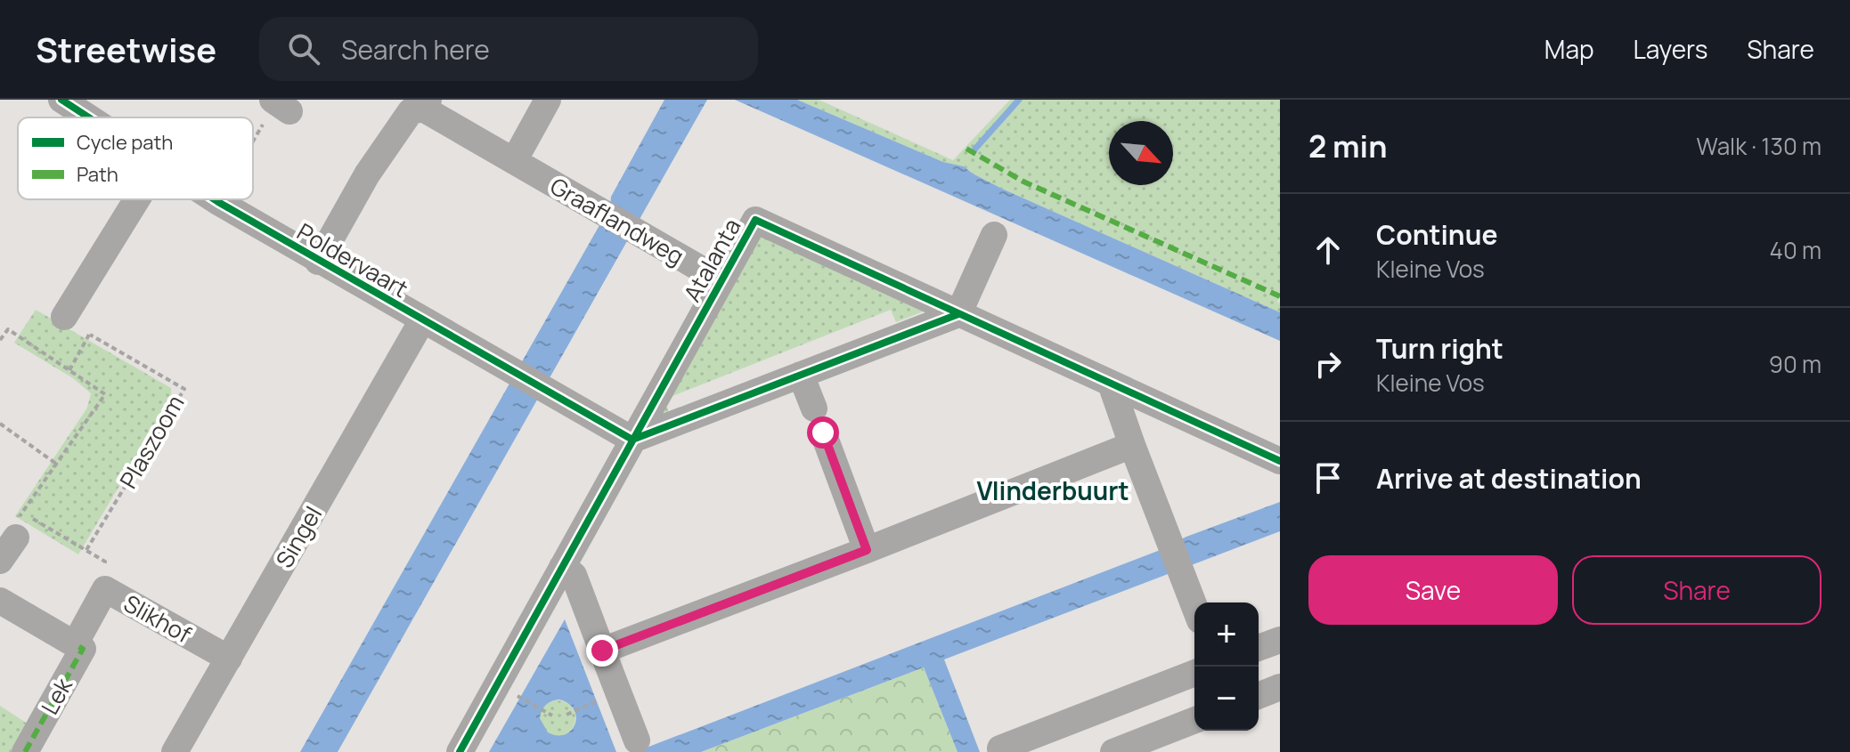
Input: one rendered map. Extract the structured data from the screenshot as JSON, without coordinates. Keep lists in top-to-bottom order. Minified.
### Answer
{"streets":{"street":["Graaflandweg","Poldervaart","Atalanta","Singel","Slikhof","Lek"],"path":["Plaszoom"]},"crossings":[["Graaflandweg","Poldervaart"],["Graaflandweg","Atalanta"],["Poldervaart","Atalanta"],["Poldervaart","Singel"],["Singel","Slikhof"],["Slikhof","Lek"]],"districts":["Vlinderbuurt"],"legend":["Cycle path","Path"],"north":"bottom right","page":{"header":"Streetwise","search":"Search here","nav":["Map","Layers","Share"],"heading":["2 min","Walk · 130 m"],"list":[["Continue","Kleine Vos","40 m"],["Turn right","Kleine Vos","90 m"],"Arrive at destination"],"buttons":["Save","Share"],"map_buttons":["+","−"]}}
